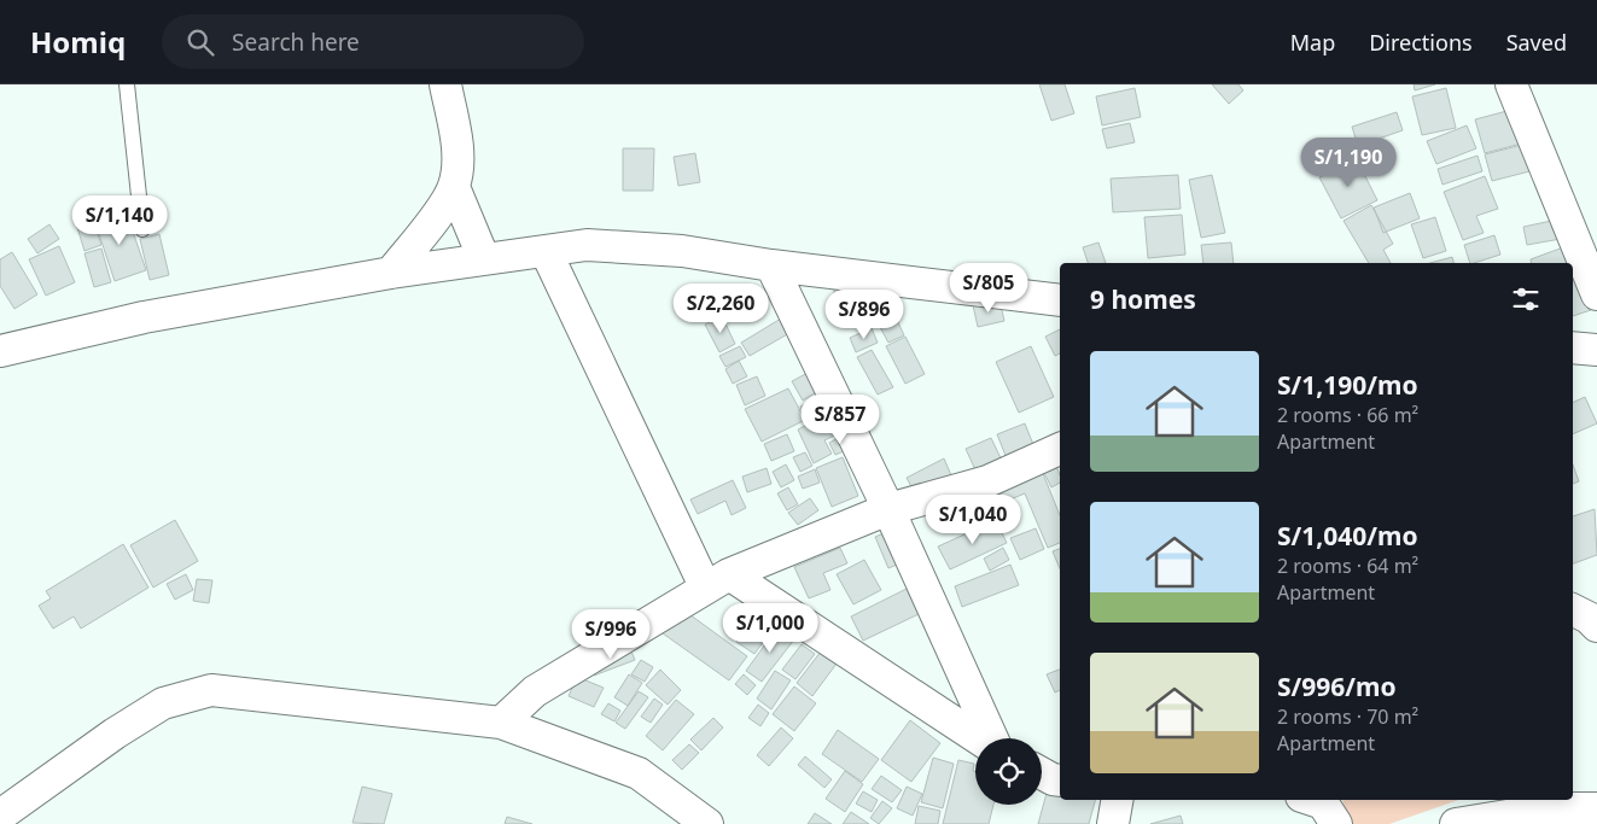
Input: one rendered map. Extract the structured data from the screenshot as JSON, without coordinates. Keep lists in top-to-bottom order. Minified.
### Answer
{"page":{"header":"Homiq","search":"Search here","nav":["Map","Directions","Saved"],"price":["S/1,190","S/1,140","S/805","S/2,260","S/896","S/857","S/1,040","S/1,000","S/996"],"heading":"9 homes","list":[{"name":"S/1,190/mo","note":"2 rooms · 66 m² · Apartment"},{"name":"S/1,040/mo","note":"2 rooms · 64 m² · Apartment"},{"name":"S/996/mo","note":"2 rooms · 70 m² · Apartment"}]}}
